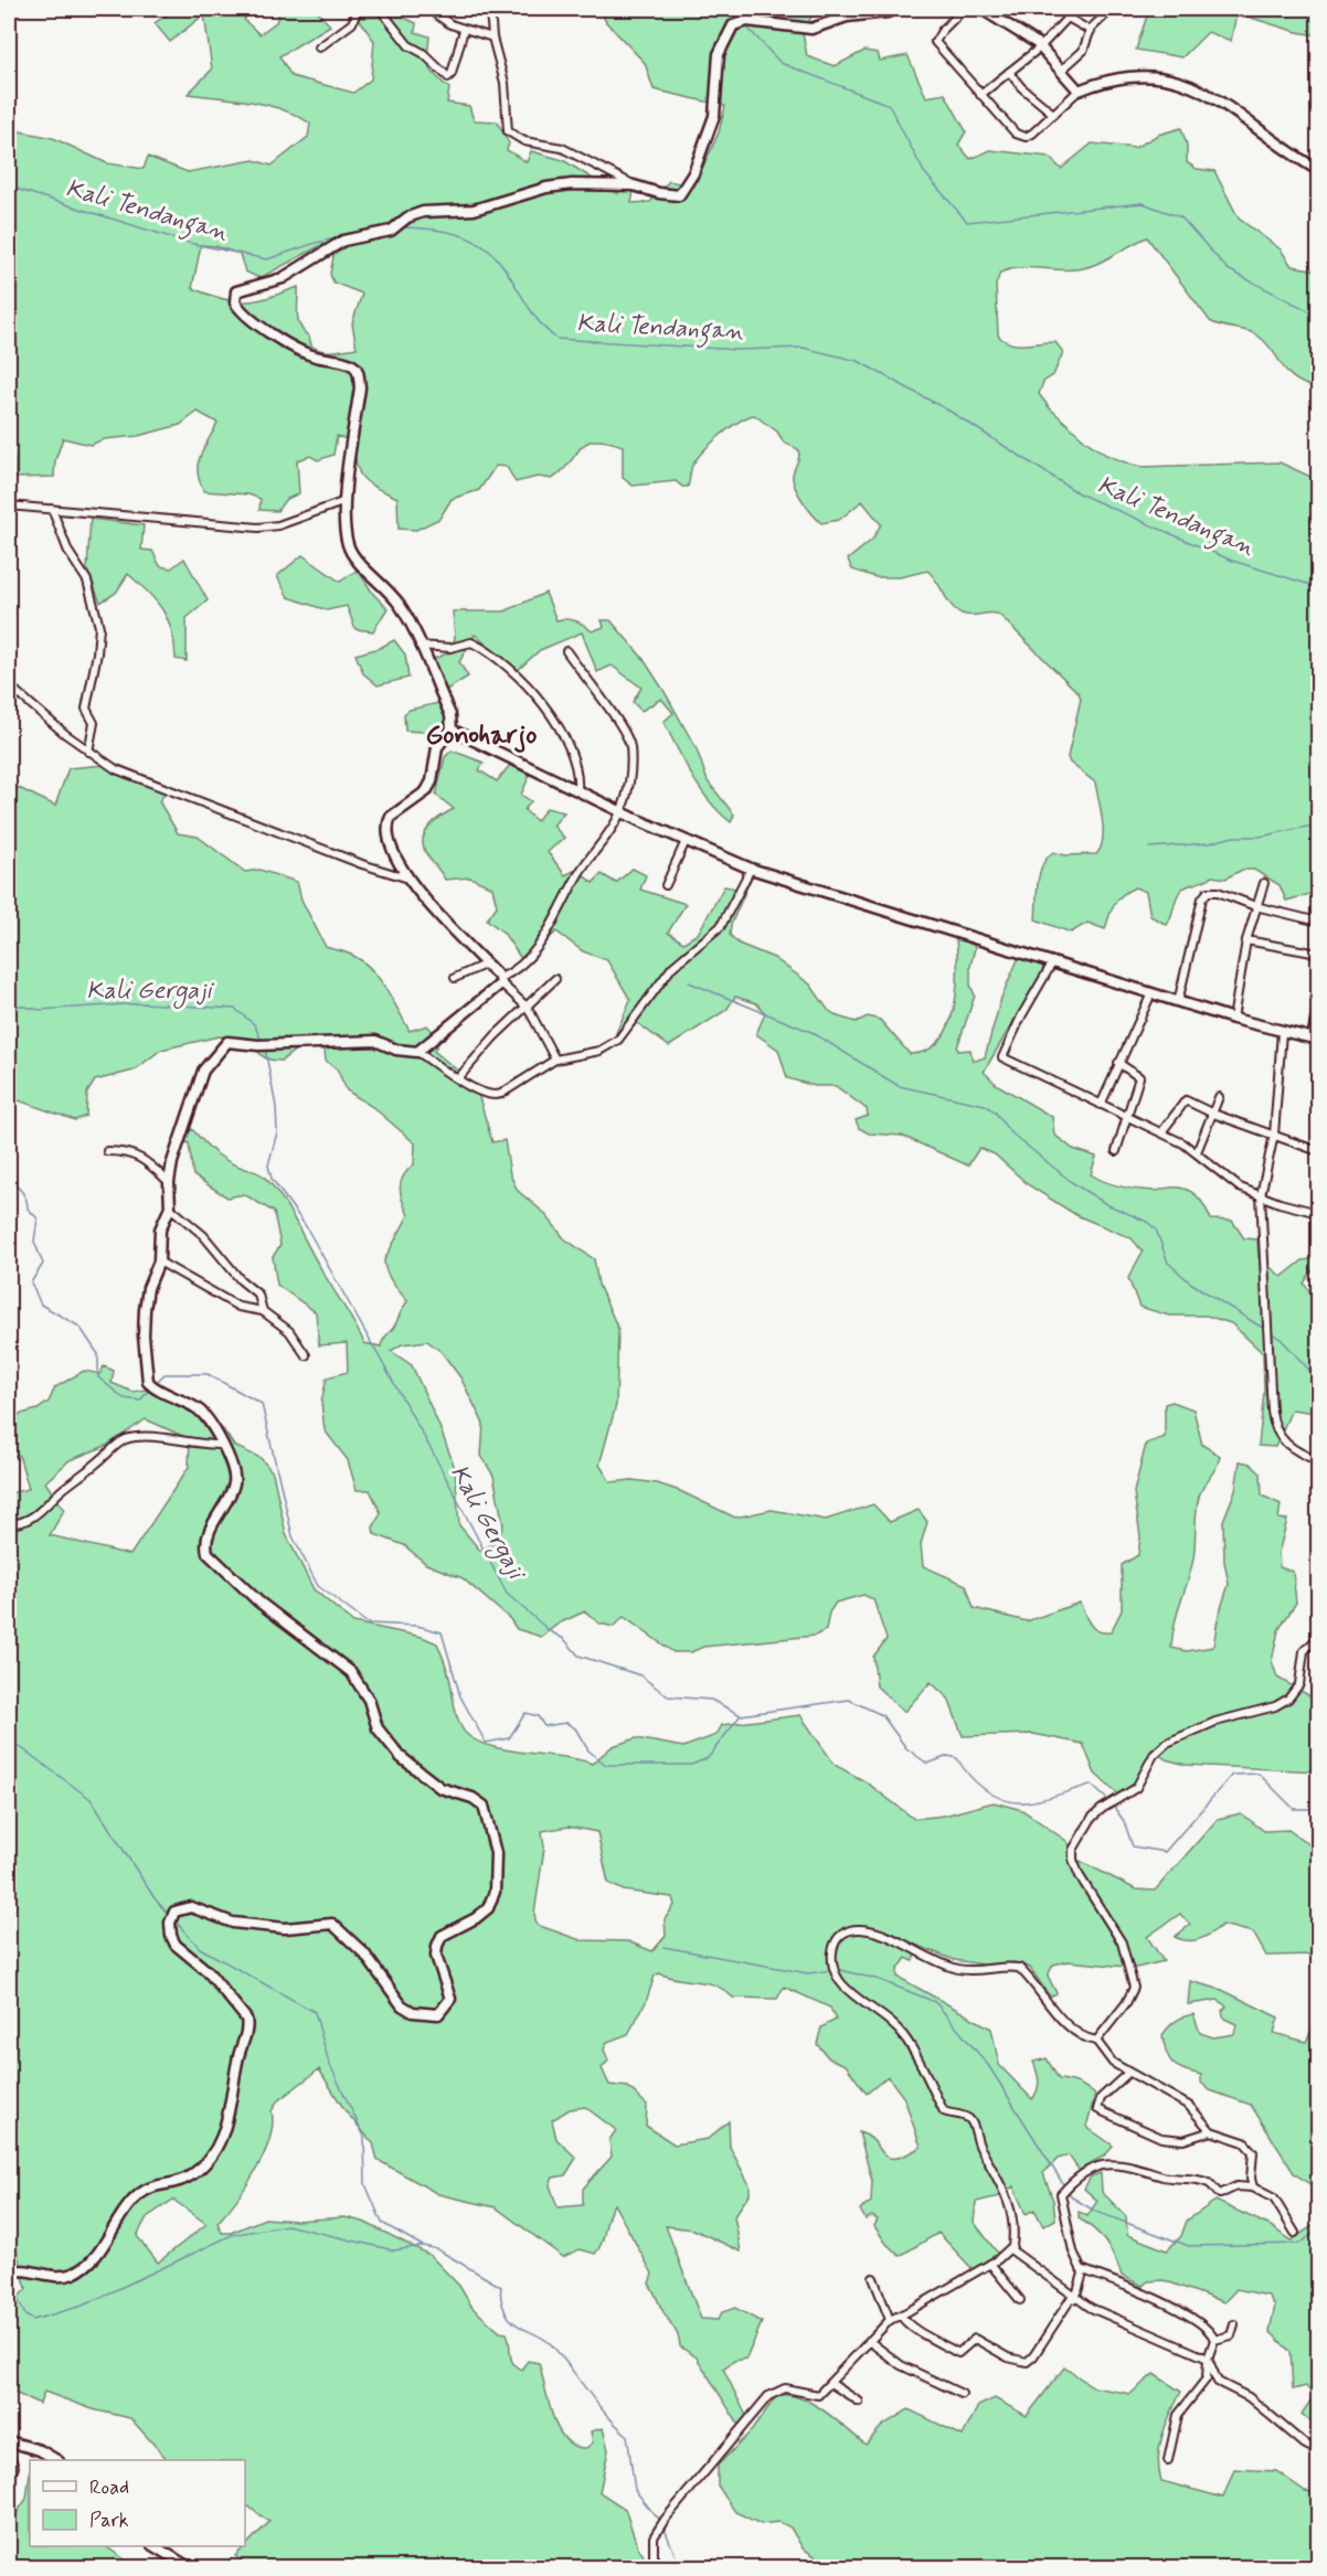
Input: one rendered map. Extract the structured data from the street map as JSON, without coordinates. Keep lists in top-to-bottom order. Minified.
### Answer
{"districts":["Gonoharjo"],"water":["Kali Tendangan","Kali Gergaji"],"legend":["Road","Park"]}
